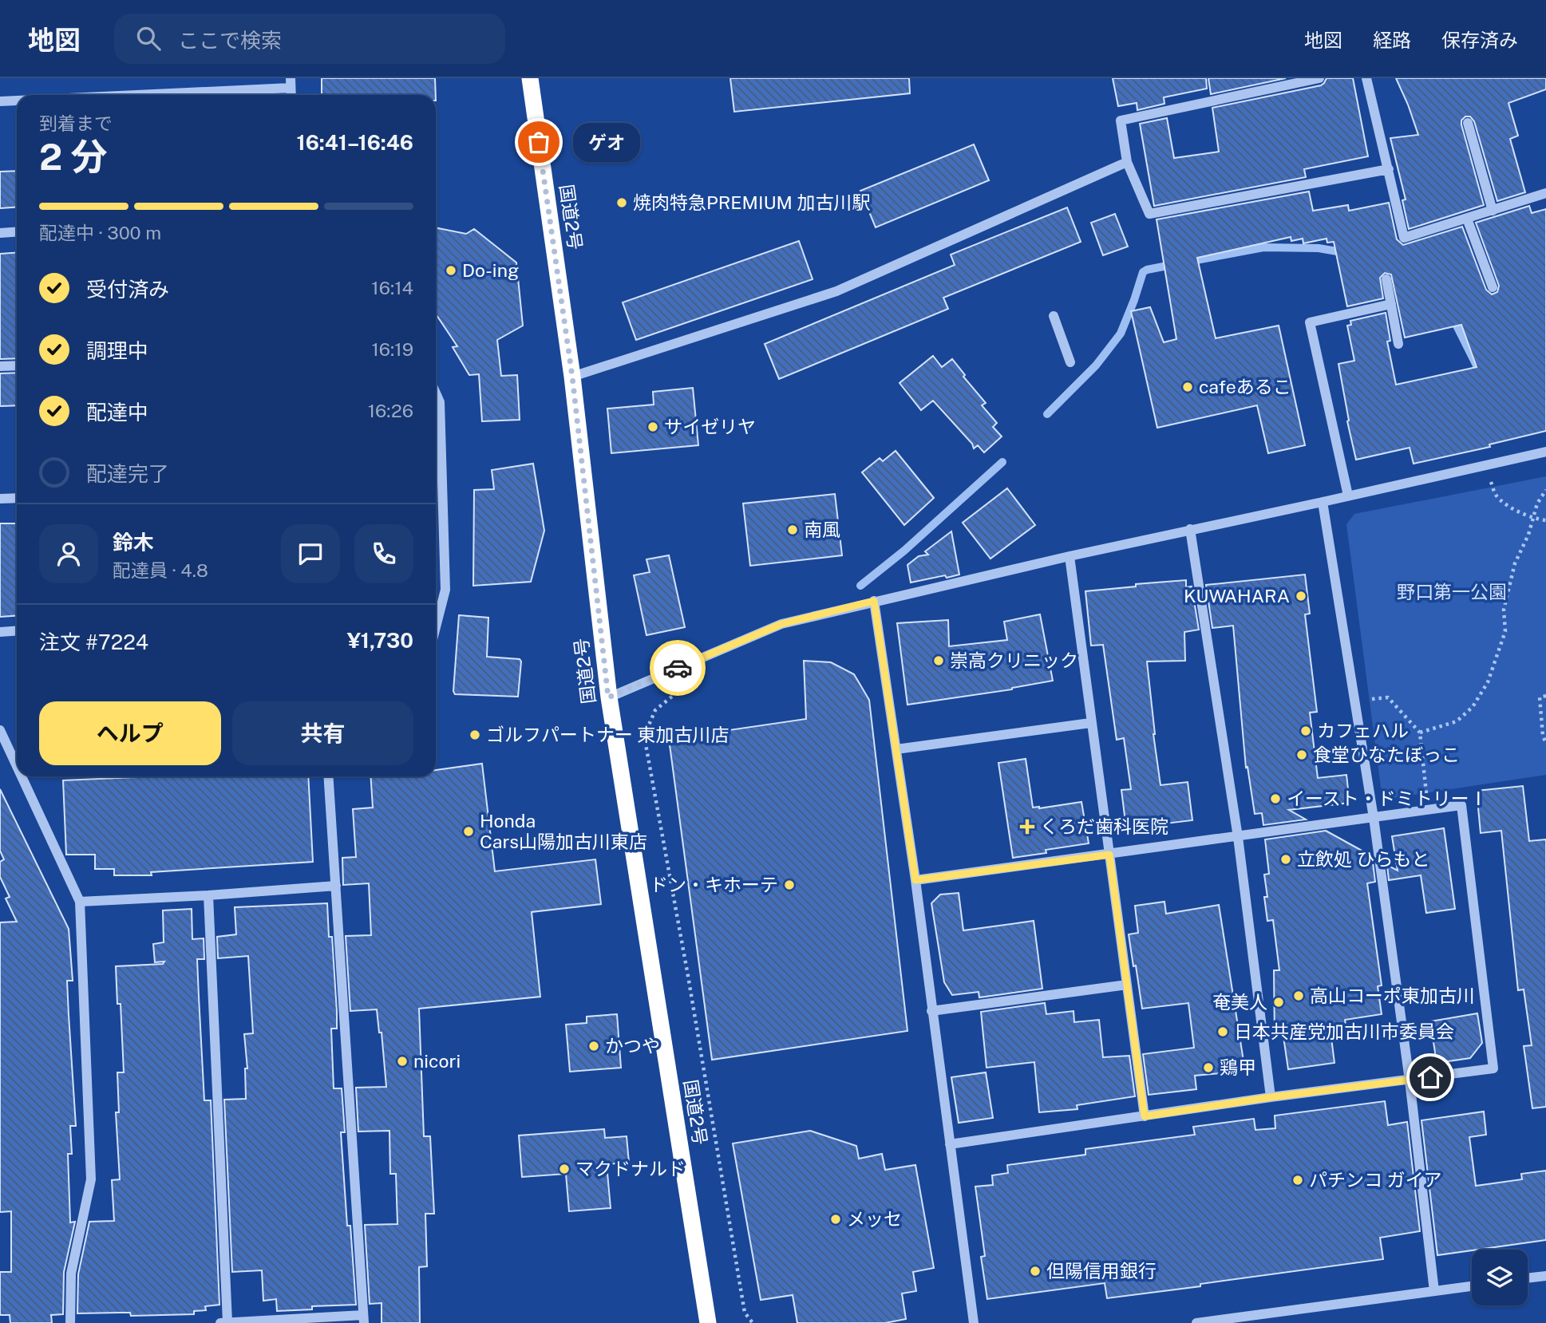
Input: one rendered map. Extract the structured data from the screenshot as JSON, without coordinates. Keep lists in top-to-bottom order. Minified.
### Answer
{"streets":{"highway":["国道2号"]},"parks":["野口第一公園"],"places":{"other":["ゲオ","焼肉特急PREMIUM 加古川駅","Do-ing","cafeあるこ","サイゼリヤ","南風","KUWAHARA","崇高クリニック","カフェハル","ゴルフパートナー 東加古川店","食堂ひなたぼっこ","イースト・ドミトリーⅠ","Honda Cars山陽加古川東店","立飲処 ひらもと","ドン・キホーテ","高山コーポ東加古川","奄美人","日本共産党加古川市委員会","かつや","nicori","鶏甲","マクドナルド","パチンコ ガイア","メッセ","但陽信用銀行"],"health":["くろだ歯科医院"]},"page":{"header":"地図","search":"ここで検索","nav":["地図","経路","保存済み"],"heading":["2 分","到着まで","16:41–16:46"],"panel":["鈴木","配達員 · 4.8","注文 #7224","¥1,730"],"bubble":"ゲオ","bar":"配達中 · 300 m","list":[["受付済み","16:14"],["調理中","16:19"],["配達中","16:26"],"配達完了"],"buttons":["ヘルプ","共有"]}}
